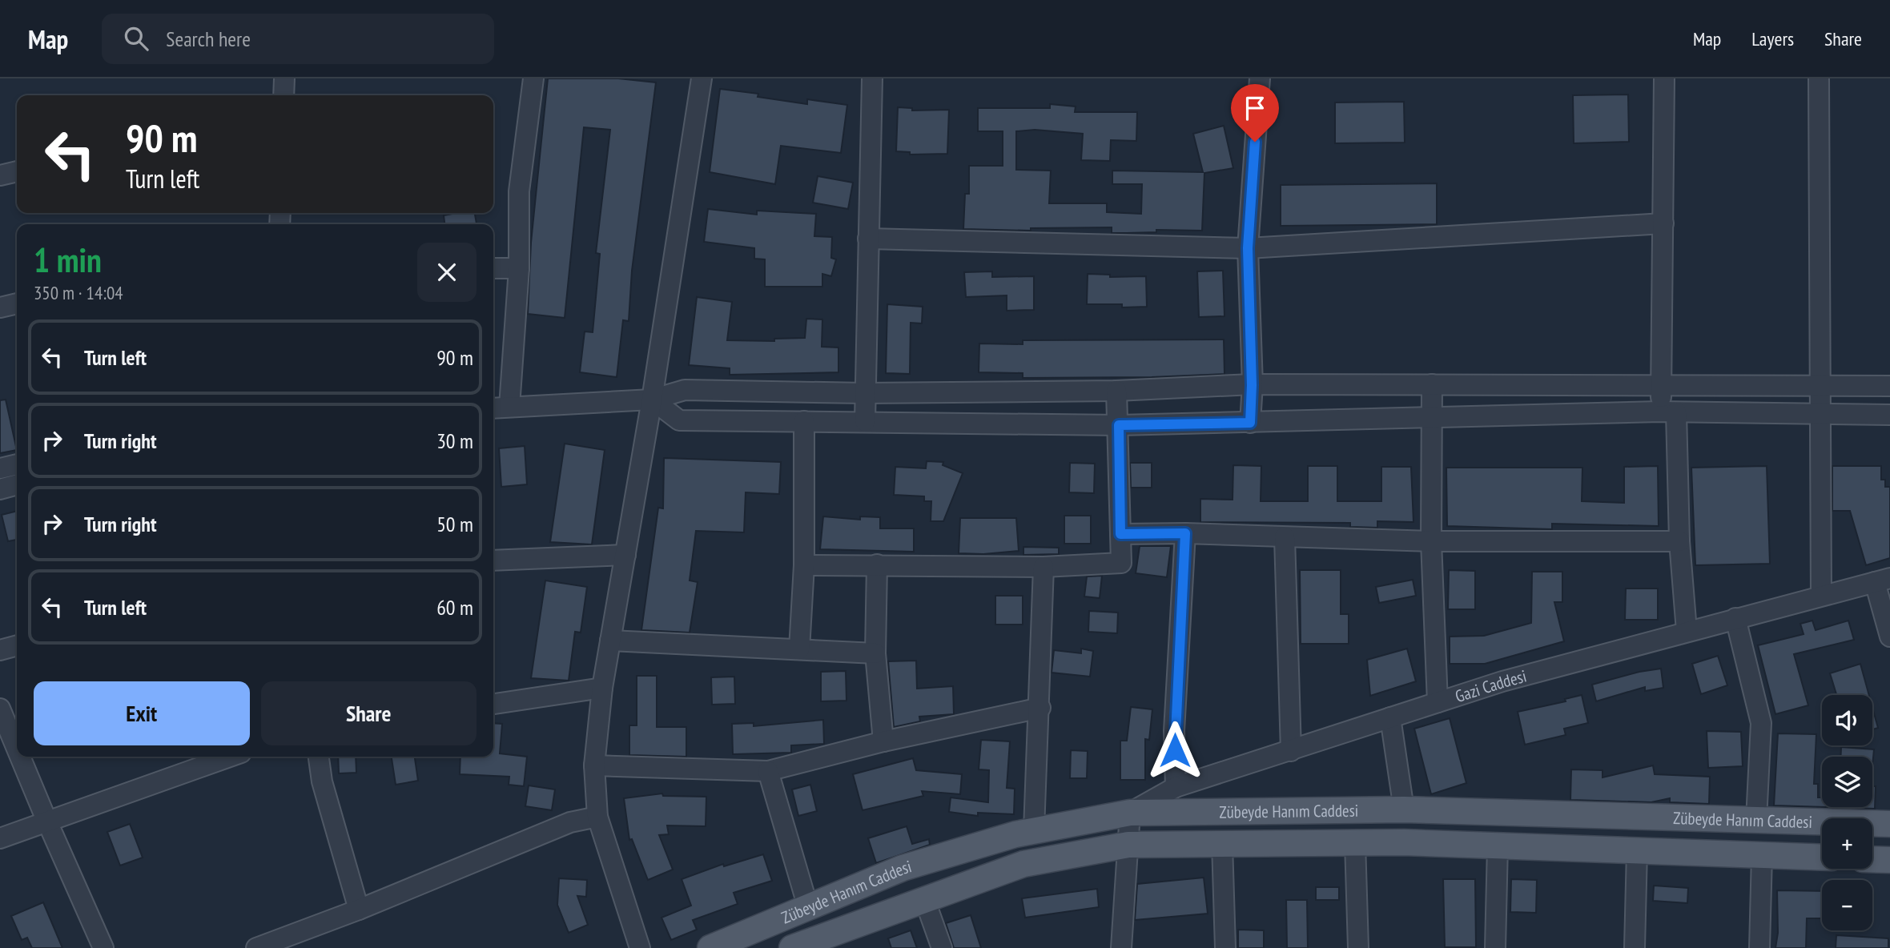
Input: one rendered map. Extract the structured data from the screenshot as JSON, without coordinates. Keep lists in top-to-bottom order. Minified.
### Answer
{"streets":{"main road":["Zübeyde Hanım Caddesi"],"street":["Gazi Caddesi"]},"crossings":[["Gazi Caddesi","Zübeyde Hanım Caddesi"]],"page":{"header":"Map","search":"Search here","nav":["Map","Layers","Share"],"turn":["90 m","Turn left"],"heading":["1 min","350 m · 14:04"],"list":[{"name":"Turn left","value":"90 m"},{"name":"Turn right","value":"30 m"},{"name":"Turn right","value":"50 m"},{"name":"Turn left","value":"60 m"}],"buttons":["Exit","Share"],"map_buttons":["+","−"]}}
